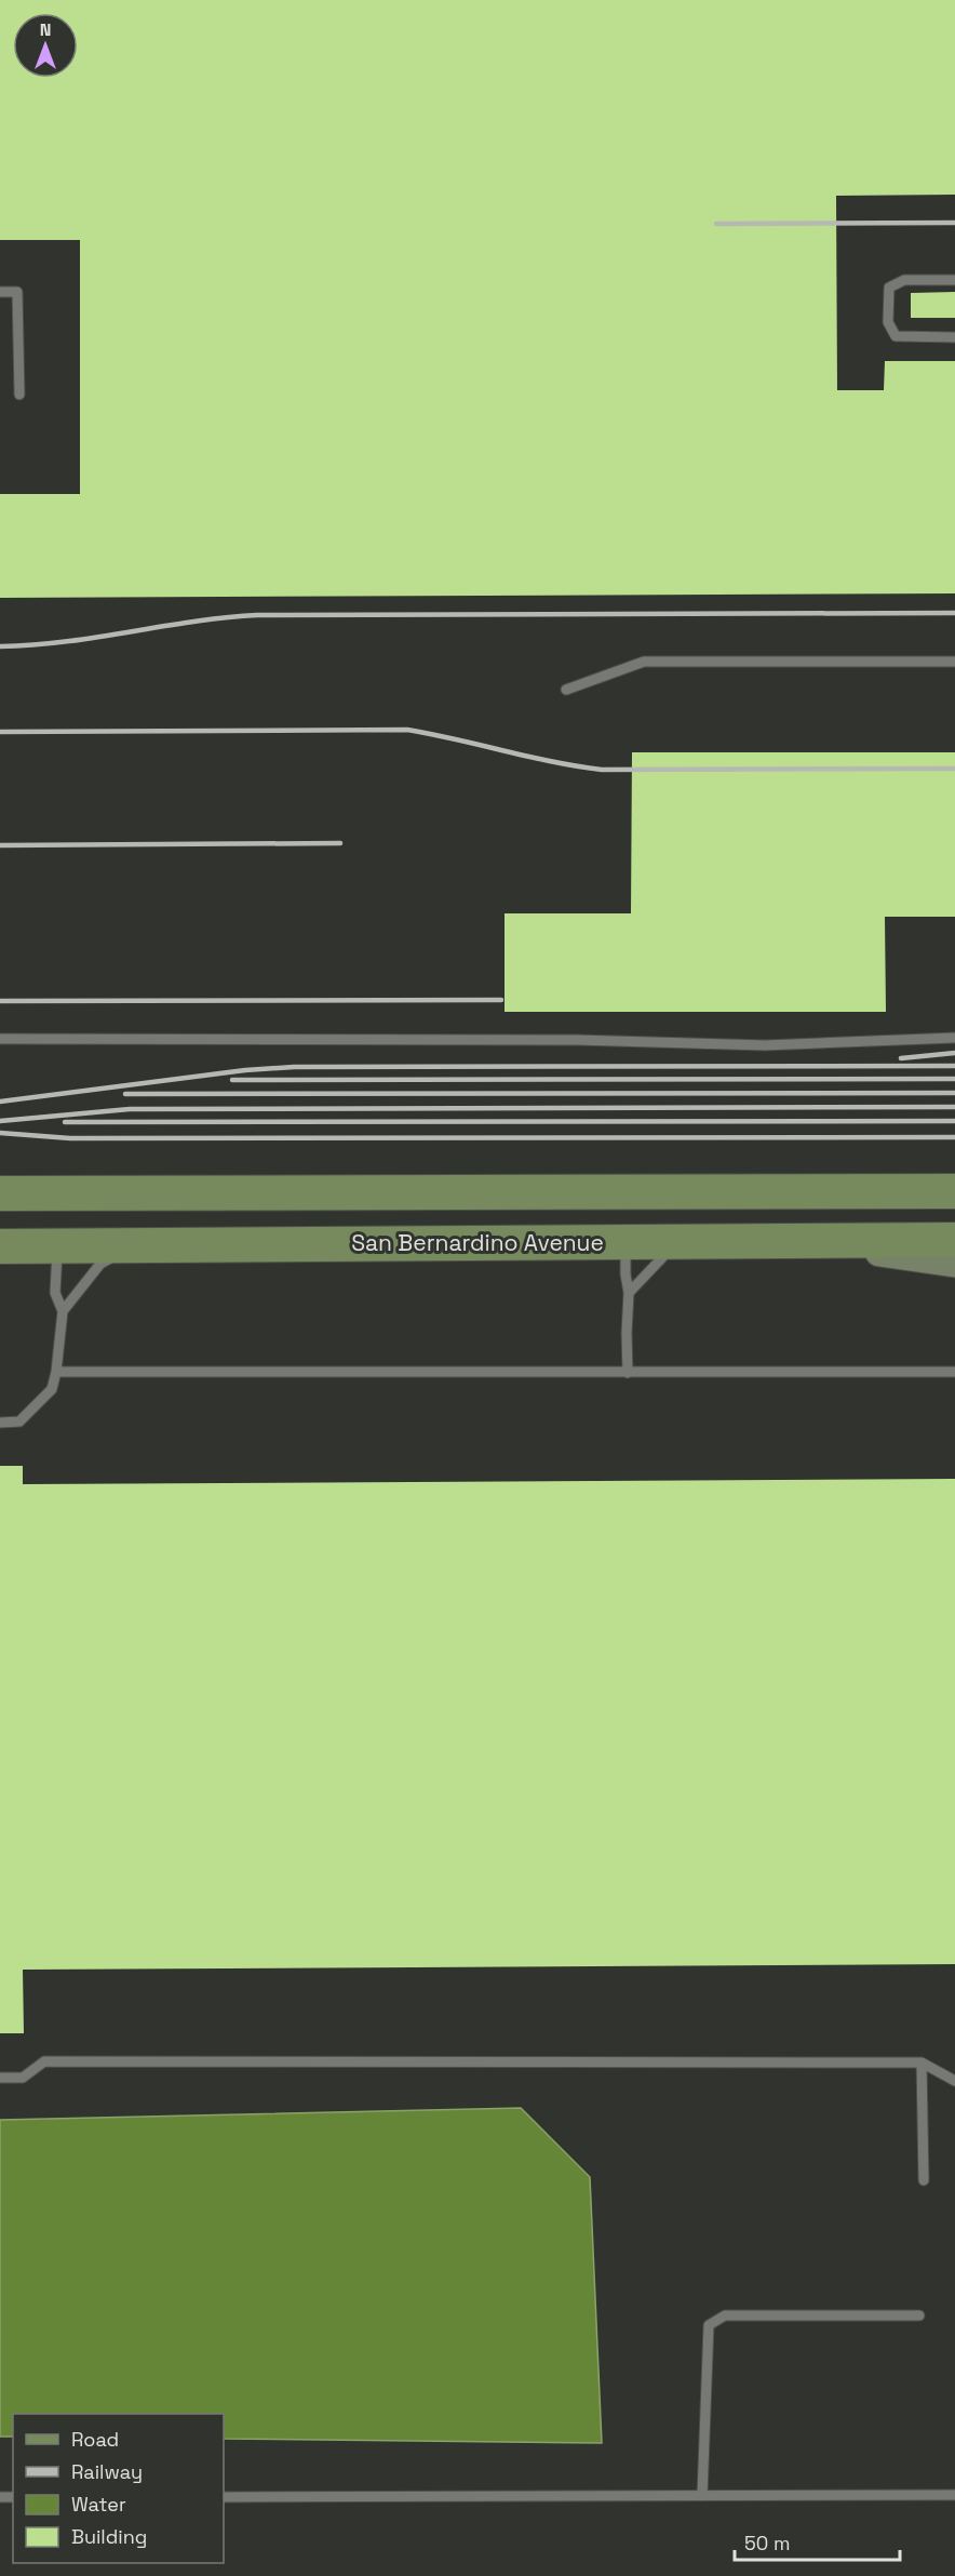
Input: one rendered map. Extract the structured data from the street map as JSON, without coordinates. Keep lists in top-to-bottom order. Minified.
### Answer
{"streets":{"main road":["San Bernardino Avenue"]},"legend":["Road","Railway","Water","Building"],"scale_bar":"50 m","north":"top"}
